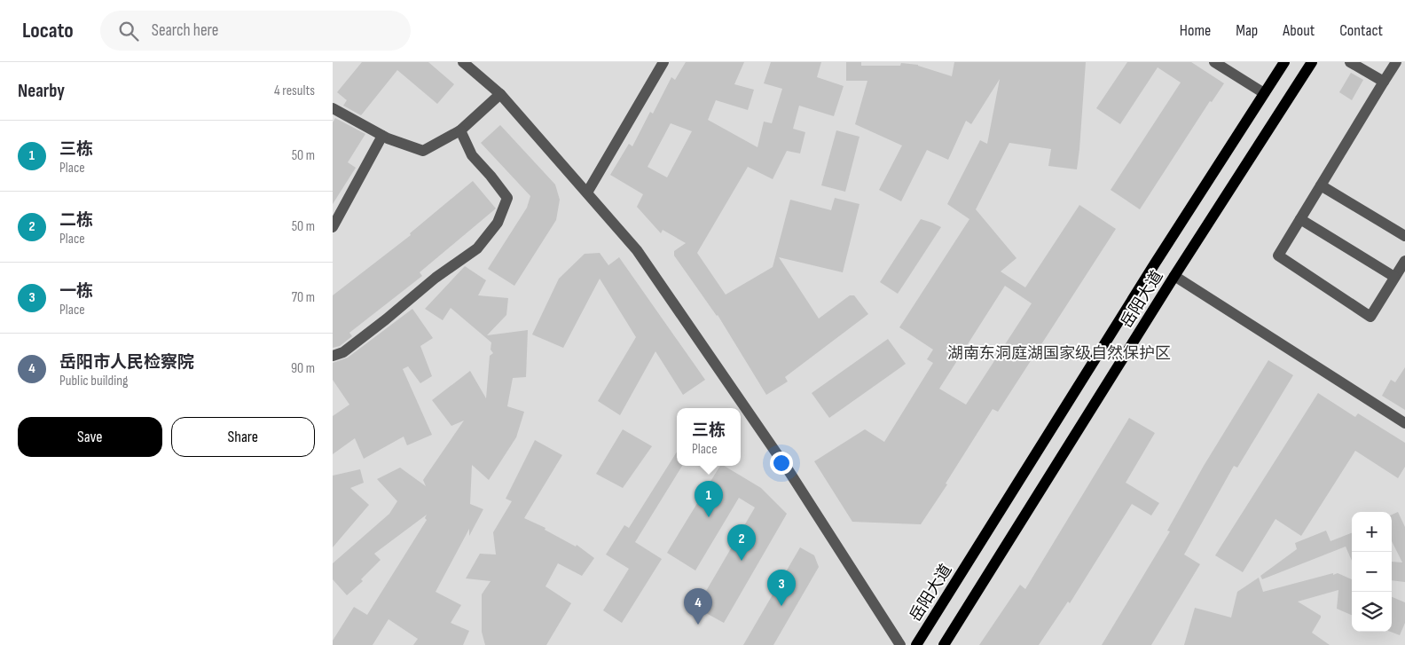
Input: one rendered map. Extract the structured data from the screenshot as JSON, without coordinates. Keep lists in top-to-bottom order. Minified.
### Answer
{"streets":{"main road":["岳阳大道"]},"parks":["湖南东洞庭湖国家级自然保护区"],"page":{"header":"Locato","search":"Search here","nav":["Home","Map","About","Contact"],"heading":["Nearby","4 results"],"list":[{"mark":"1","name":"三栋","note":"Place","value":"50 m"},{"mark":"2","name":"二栋","note":"Place","value":"50 m"},{"mark":"3","name":"一栋","note":"Place","value":"70 m"},{"mark":"4","name":"岳阳市人民检察院","note":"Public building","value":"90 m"}],"buttons":["Save","Share"],"popup":["三栋","Place"],"pins":["1","2","3","4"],"map_buttons":["+","−"]}}
